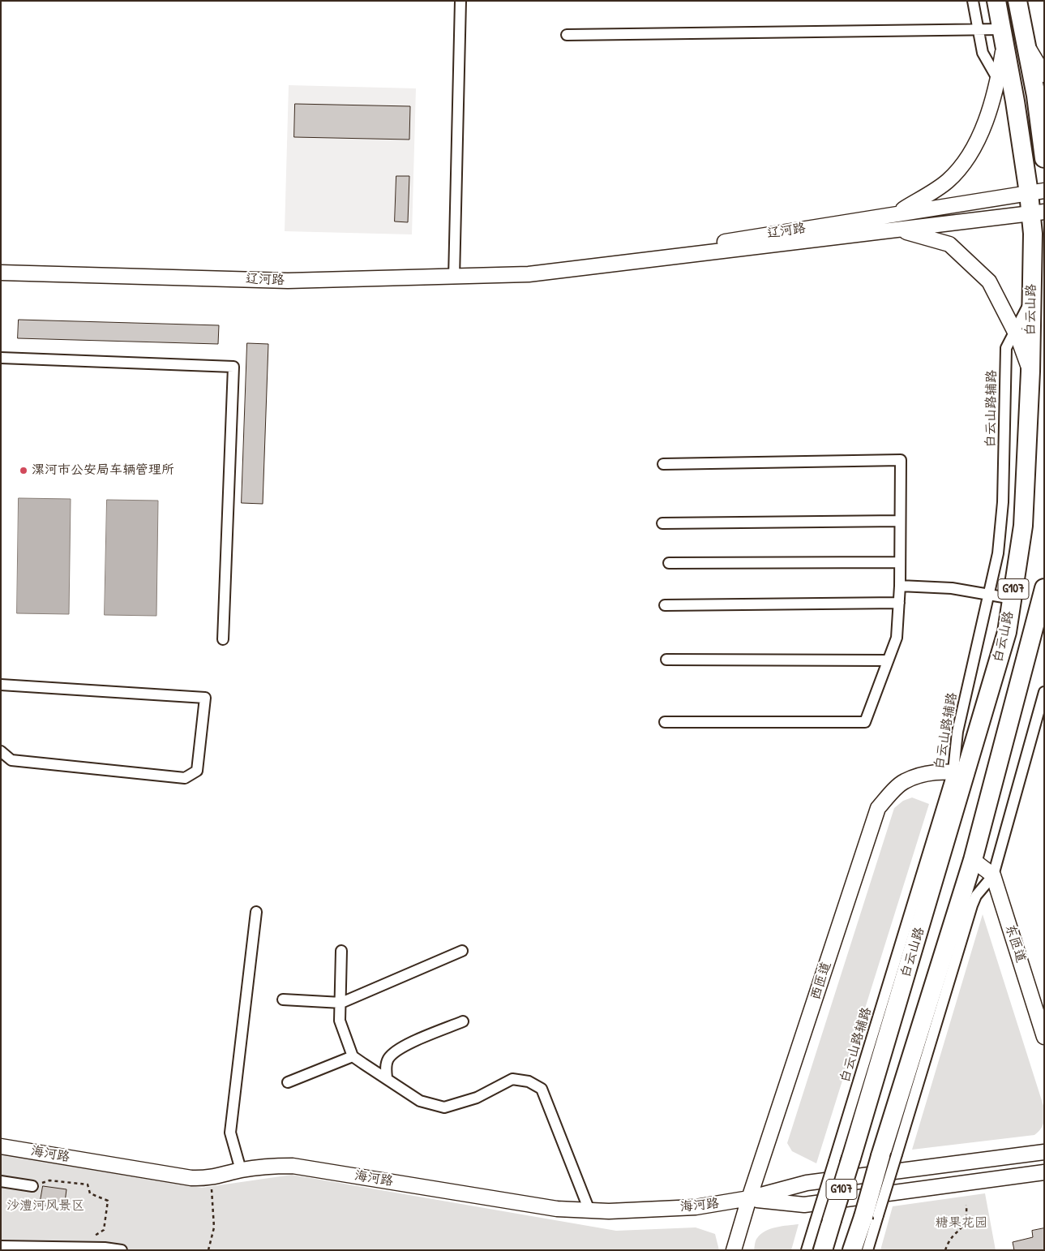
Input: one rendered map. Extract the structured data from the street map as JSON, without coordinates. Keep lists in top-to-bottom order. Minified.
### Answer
{"streets":{"highway":["白云山路","G107"],"street":["辽河路","白云山路辅路","东匝道","西匝道","海河路"]},"crossings":[["辽河路","白云山路"],["白云山路","白云山路辅路"],["白云山路","G107"],["白云山路","西匝道"],["白云山路辅路","西匝道"],["西匝道","海河路"]],"parks":["沙澧河风景区","糖果花园"],"places":["漯河市公安局车辆管理所"]}
